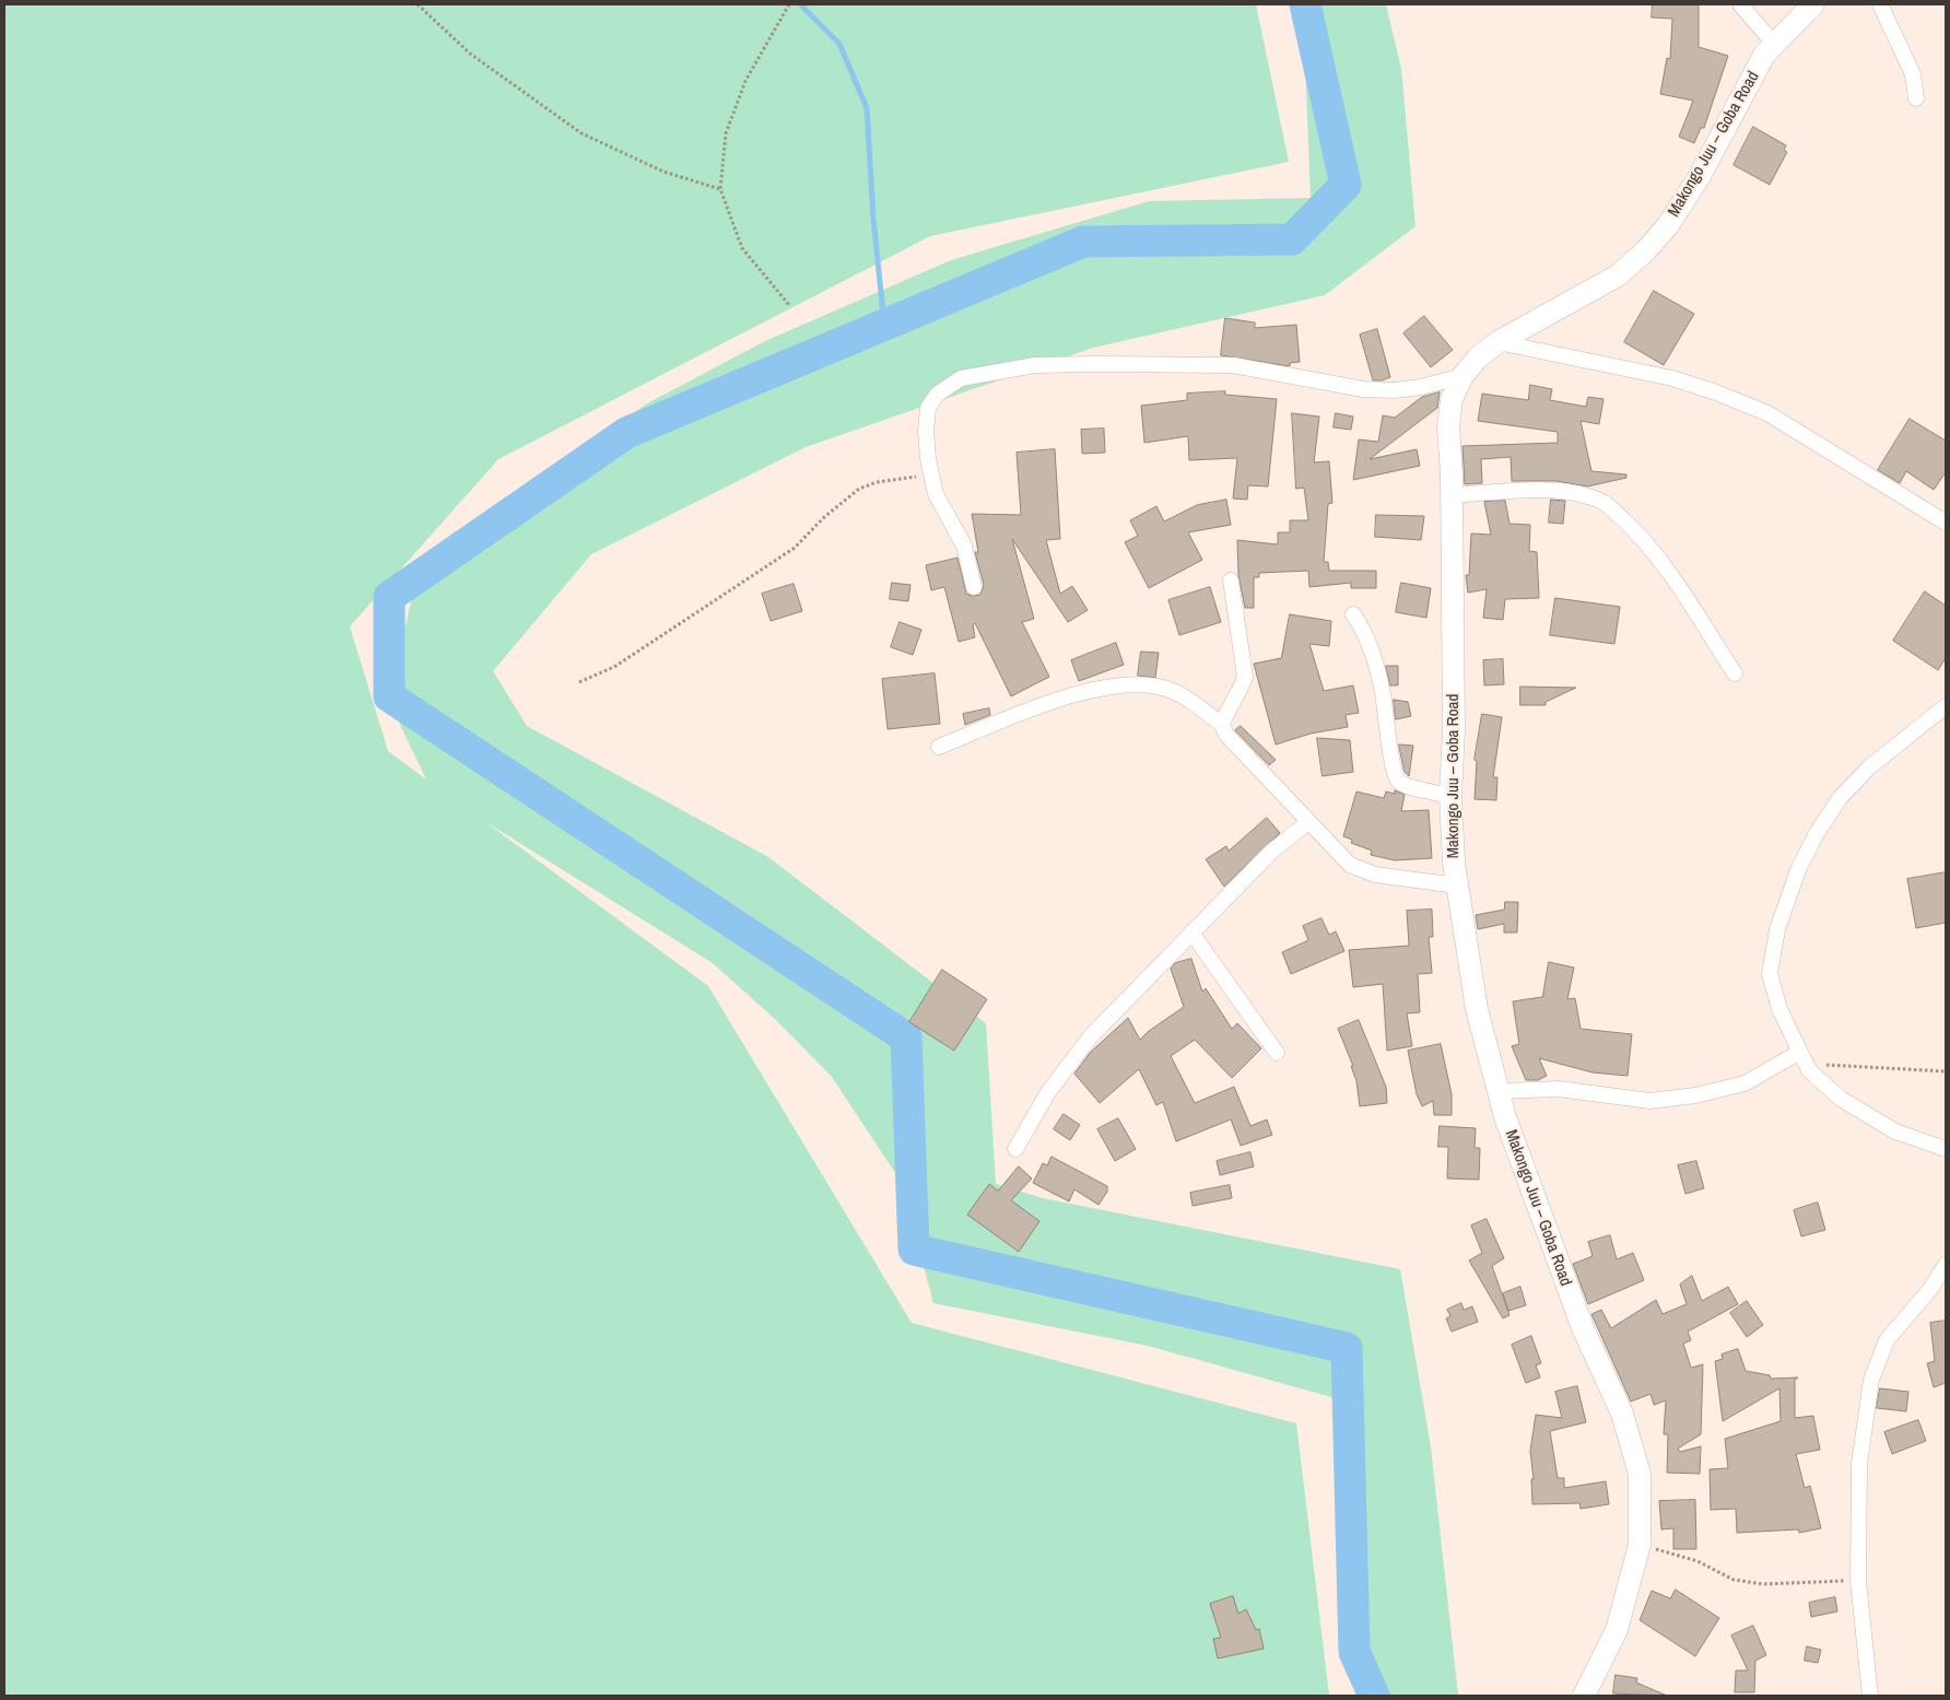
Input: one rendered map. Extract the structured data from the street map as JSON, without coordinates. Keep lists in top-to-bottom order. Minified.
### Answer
{"streets":{"street":["Makongo Juu – Goba Road"]}}
